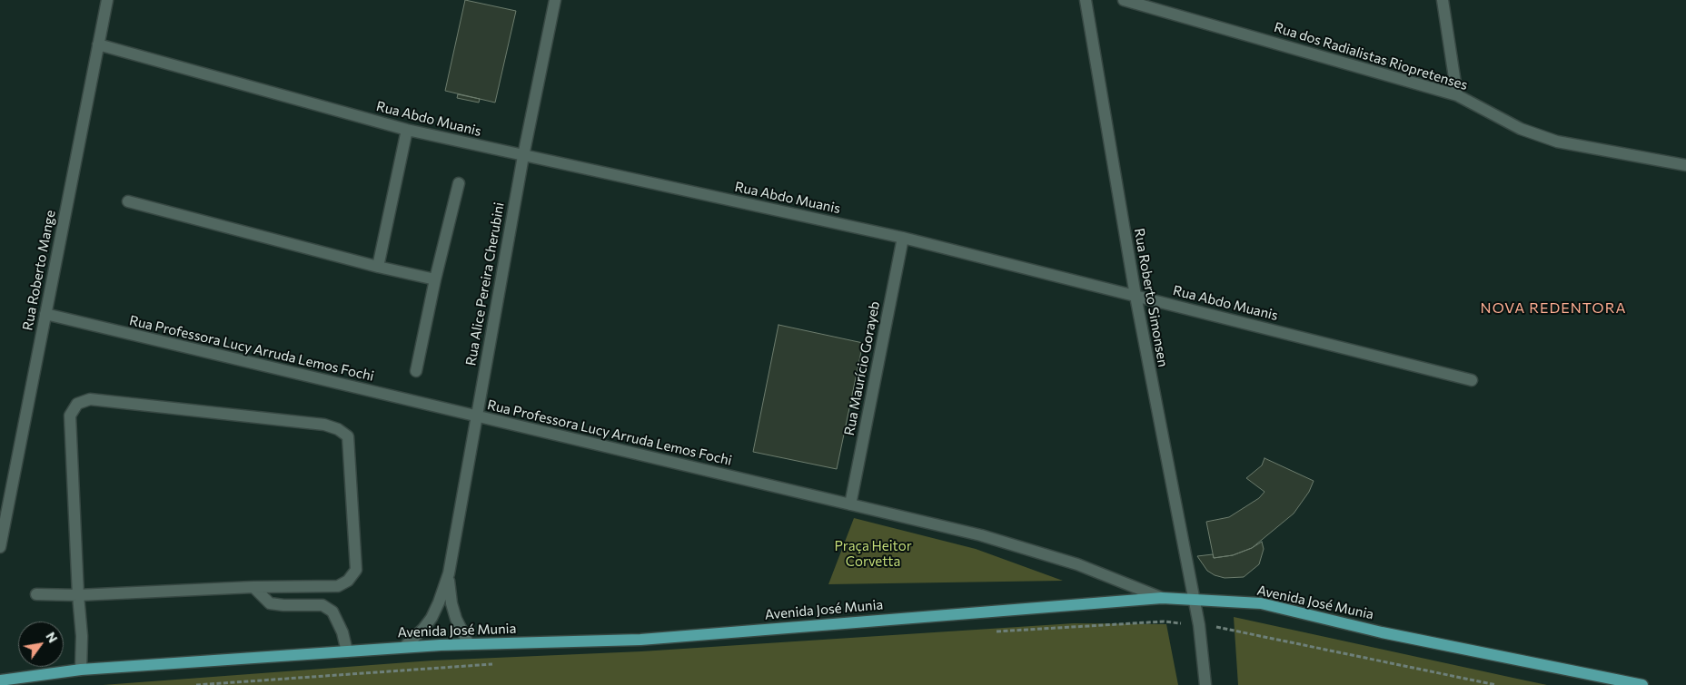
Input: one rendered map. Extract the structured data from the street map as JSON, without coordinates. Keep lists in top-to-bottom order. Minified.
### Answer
{"streets":{"main road":["Avenida José Munia"],"street":["Rua dos Radialistas Riopretenses","Rua Abdo Muanis","Rua Roberto Mange","Rua Alice Pereira Cherubini","Rua Roberto Simonsen","Rua Professora Lucy Arruda Lemos Fochi","Rua Maurício Gorayeb"]},"crossings":[["Rua Abdo Muanis","Rua Roberto Mange"],["Rua Abdo Muanis","Rua Alice Pereira Cherubini"],["Rua Abdo Muanis","Rua Roberto Simonsen"],["Rua Abdo Muanis","Rua Maurício Gorayeb"],["Rua Roberto Mange","Rua Professora Lucy Arruda Lemos Fochi"],["Rua Alice Pereira Cherubini","Rua Professora Lucy Arruda Lemos Fochi"],["Rua Alice Pereira Cherubini","Avenida José Munia"],["Rua Roberto Simonsen","Avenida José Munia"],["Rua Professora Lucy Arruda Lemos Fochi","Rua Maurício Gorayeb"],["Rua Professora Lucy Arruda Lemos Fochi","Avenida José Munia"]],"districts":["NOVA REDENTORA"],"parks":["Praça Heitor Corvetta"],"north":"top right"}
